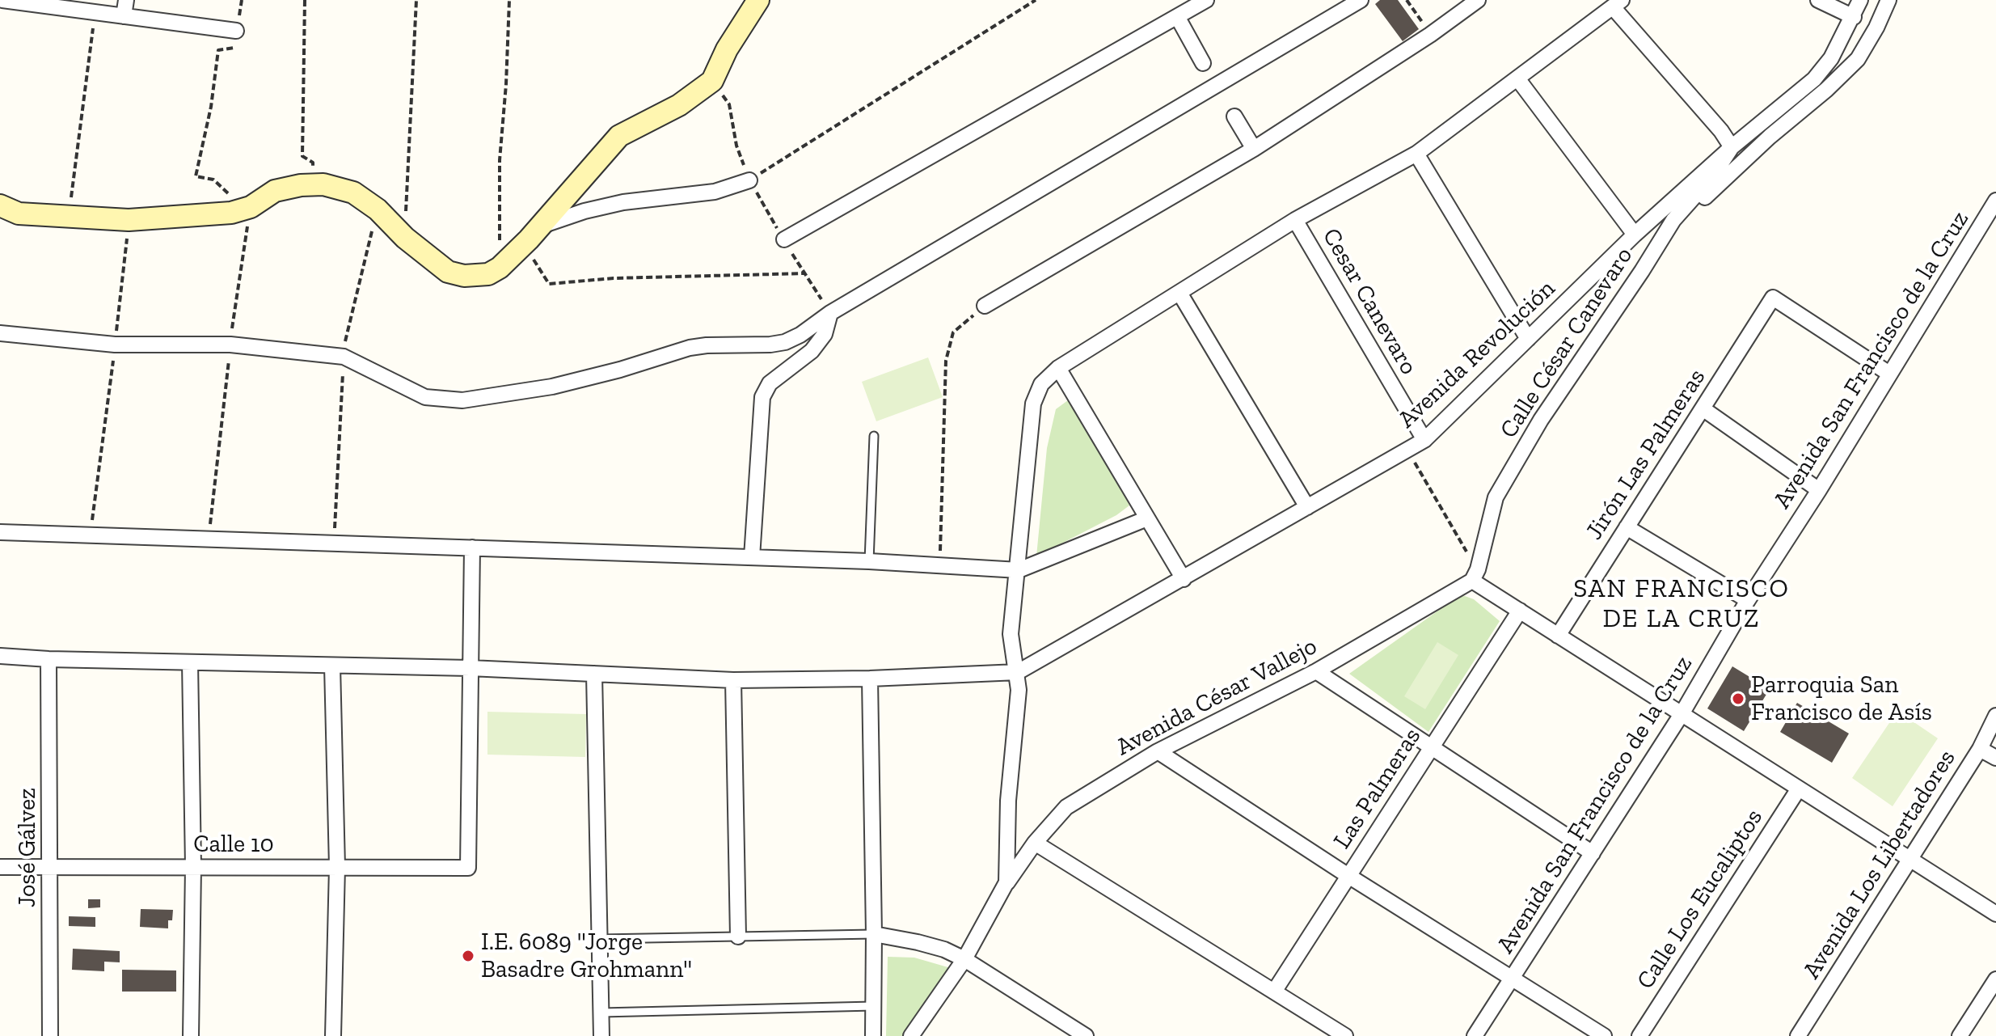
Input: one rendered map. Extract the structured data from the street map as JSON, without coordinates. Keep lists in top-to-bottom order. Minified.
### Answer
{"streets":{"street":["Cesar Canevaro","Calle César Canevaro","Avenida Revolución","Avenida San Francisco de la Cruz","Jirón Las Palmeras","Avenida César Vallejo","Las Palmeras","Calle 10","José Gálvez","Avenida Los Libertadores","Calle Los Eucaliptos"]},"crossings":[["Cesar Canevaro","Avenida Revolución"],["Calle César Canevaro","Avenida Revolución"],["Calle César Canevaro","Avenida César Vallejo"],["Avenida San Francisco de la Cruz","Jirón Las Palmeras"],["Calle 10","José Gálvez"]],"districts":["SAN FRANCISCO DE LA CRUZ"],"places":["Parroquia San Francisco de Asís","I.E. 6089 \"Jorge Basadre Grohmann\""]}
